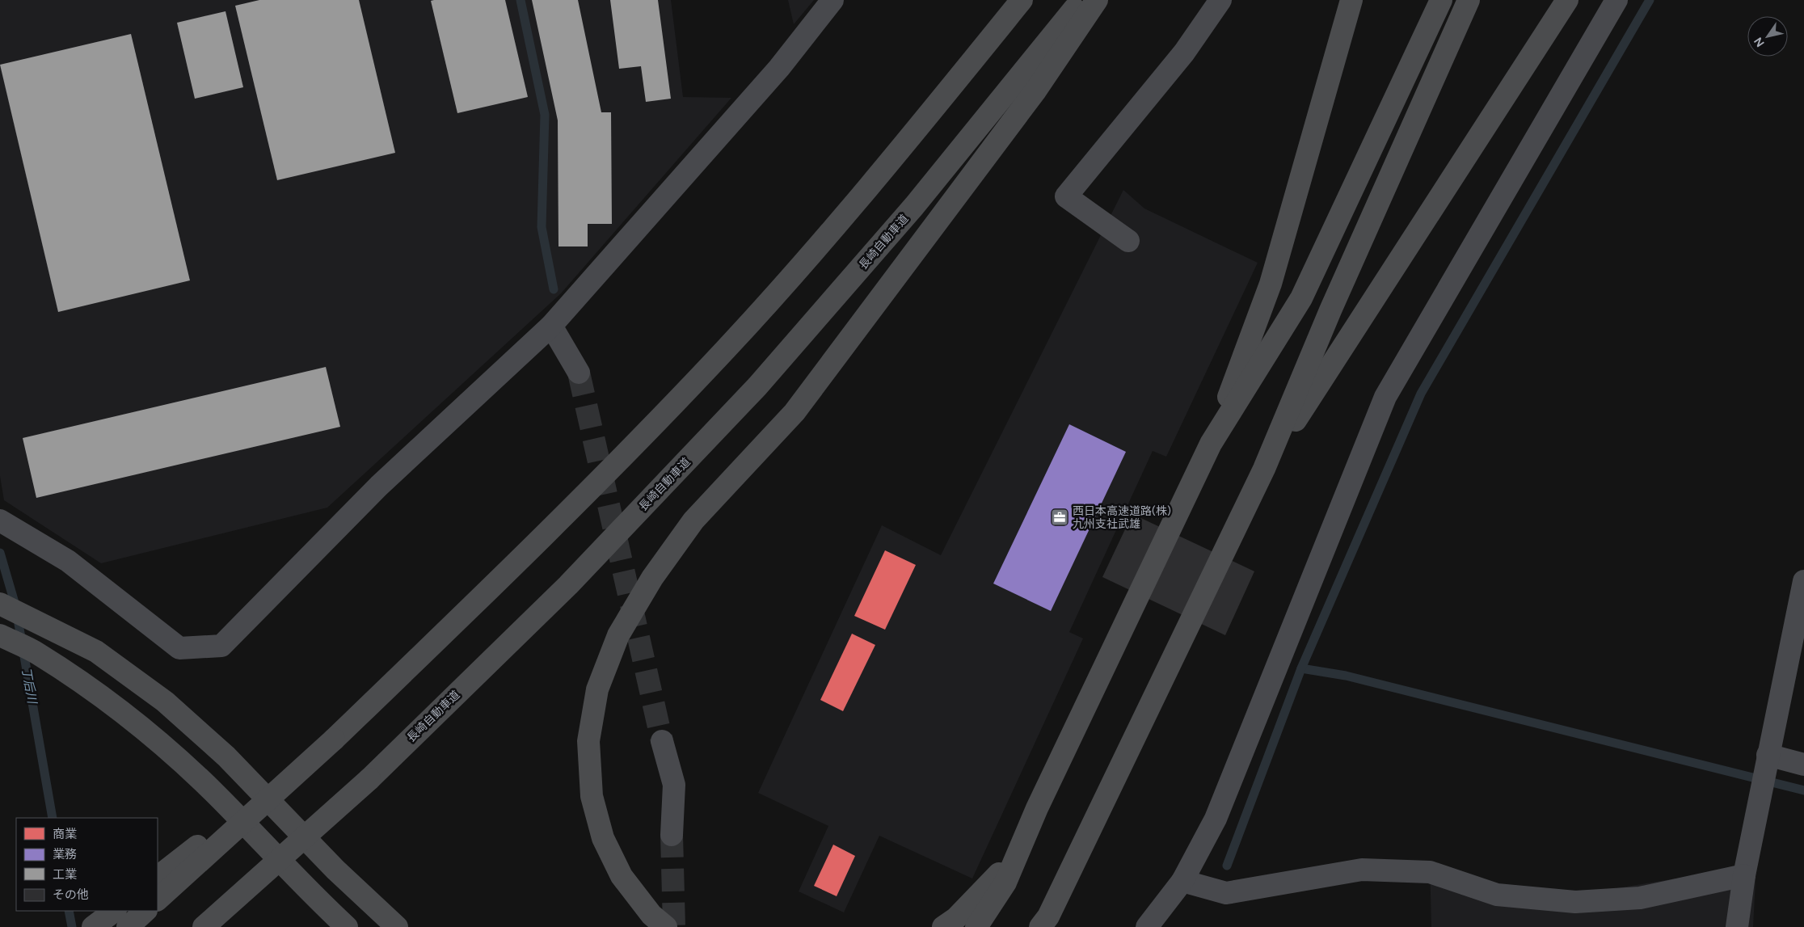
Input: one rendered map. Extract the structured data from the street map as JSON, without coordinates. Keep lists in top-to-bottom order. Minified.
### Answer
{"streets":{"highway":["長崎自動車道"]},"water":["丁后川"],"places":{"office":["西日本高速道路(株) 九州支社武雄"]},"legend":["商業","業務","工業","その他"],"north":"bottom left"}
